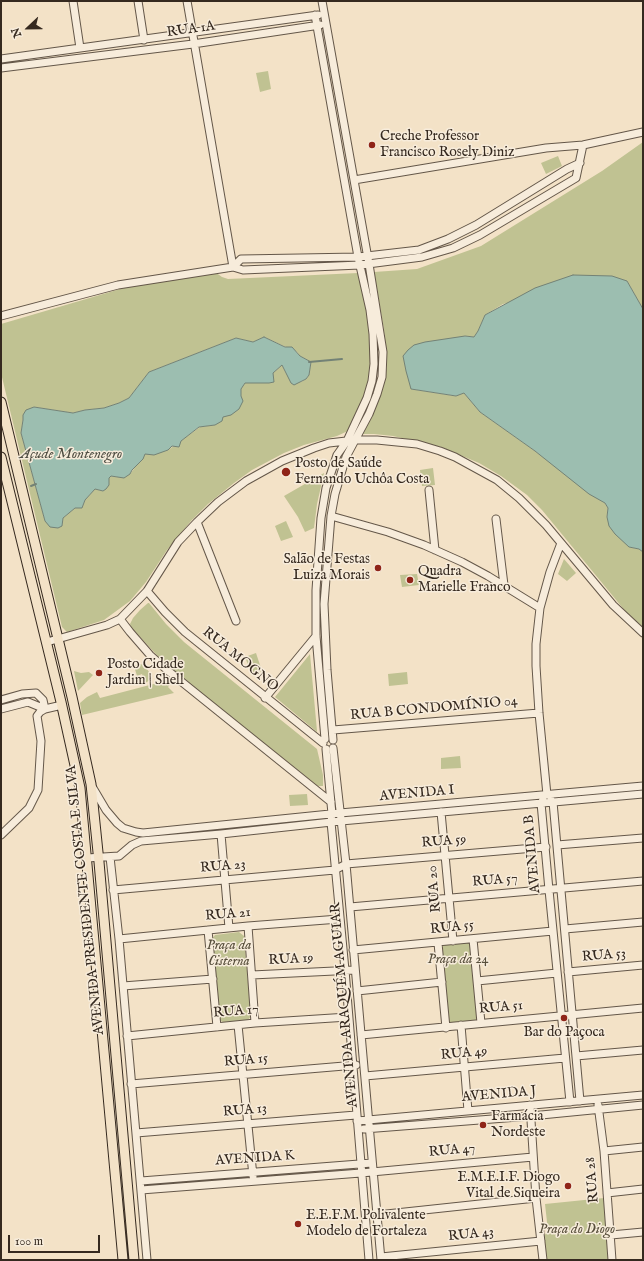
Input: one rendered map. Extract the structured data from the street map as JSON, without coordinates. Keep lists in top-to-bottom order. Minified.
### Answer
{"streets":{"main road":["AVENIDA PRESIDENTE COSTA E SILVA"],"street":["RUA 1A","RUA MOGNO","RUA B CONDOMÍNIO 04","AVENIDA I","RUA 59","AVENIDA B","RUA 23","RUA 57","RUA 20","RUA 21","RUA 55","RUA 53","RUA 19","AVENIDA ARAQUÉM AGUIAR","RUA 51","RUA 17","RUA 49","RUA 15","AVENIDA J","RUA 13","RUA 47","AVENIDA K","RUA 28","RUA 43"]},"crossings":[["RUA MOGNO","AVENIDA ARAQUÉM AGUIAR"],["AVENIDA I","AVENIDA B"],["AVENIDA I","RUA 20"],["AVENIDA I","AVENIDA PRESIDENTE COSTA E SILVA"],["AVENIDA I","AVENIDA ARAQUÉM AGUIAR"],["RUA 59","AVENIDA B"],["RUA 59","RUA 20"],["RUA 59","AVENIDA ARAQUÉM AGUIAR"],["AVENIDA B","RUA 57"],["AVENIDA B","RUA 55"],["AVENIDA B","RUA 53"],["AVENIDA B","RUA 51"],["AVENIDA B","RUA 49"],["AVENIDA B","AVENIDA J"],["RUA 23","AVENIDA ARAQUÉM AGUIAR"],["RUA 57","RUA 20"],["RUA 57","AVENIDA ARAQUÉM AGUIAR"],["RUA 20","RUA 55"],["RUA 21","AVENIDA ARAQUÉM AGUIAR"],["RUA 55","AVENIDA ARAQUÉM AGUIAR"],["RUA 19","AVENIDA ARAQUÉM AGUIAR"],["AVENIDA ARAQUÉM AGUIAR","RUA 51"],["AVENIDA ARAQUÉM AGUIAR","RUA 17"],["AVENIDA ARAQUÉM AGUIAR","RUA 49"],["AVENIDA ARAQUÉM AGUIAR","RUA 15"],["AVENIDA ARAQUÉM AGUIAR","AVENIDA J"],["AVENIDA ARAQUÉM AGUIAR","RUA 13"],["AVENIDA ARAQUÉM AGUIAR","RUA 47"],["AVENIDA ARAQUÉM AGUIAR","AVENIDA K"],["AVENIDA ARAQUÉM AGUIAR","RUA 43"],["AVENIDA J","RUA 13"],["AVENIDA J","RUA 28"],["RUA 47","AVENIDA K"]],"water":["Açude Montenegro"],"parks":["Praça da Cisterna","Praça da 24","Praça do Diogo"],"places":["Creche Professor Francisco Rosely Diniz","Posto de Saúde Fernando Uchôa Costa","Salão de Festas Luiza Morais","Quadra Marielle Franco","Posto Cidade Jardim | Shell","Bar do Paçoca","Farmácia Nordeste","E.M.E.I.F. Diogo Vital de Siqueira","E.E.F.M. Polivalente Modelo de Fortaleza"],"scale_bar":"100 m","north":"left"}
